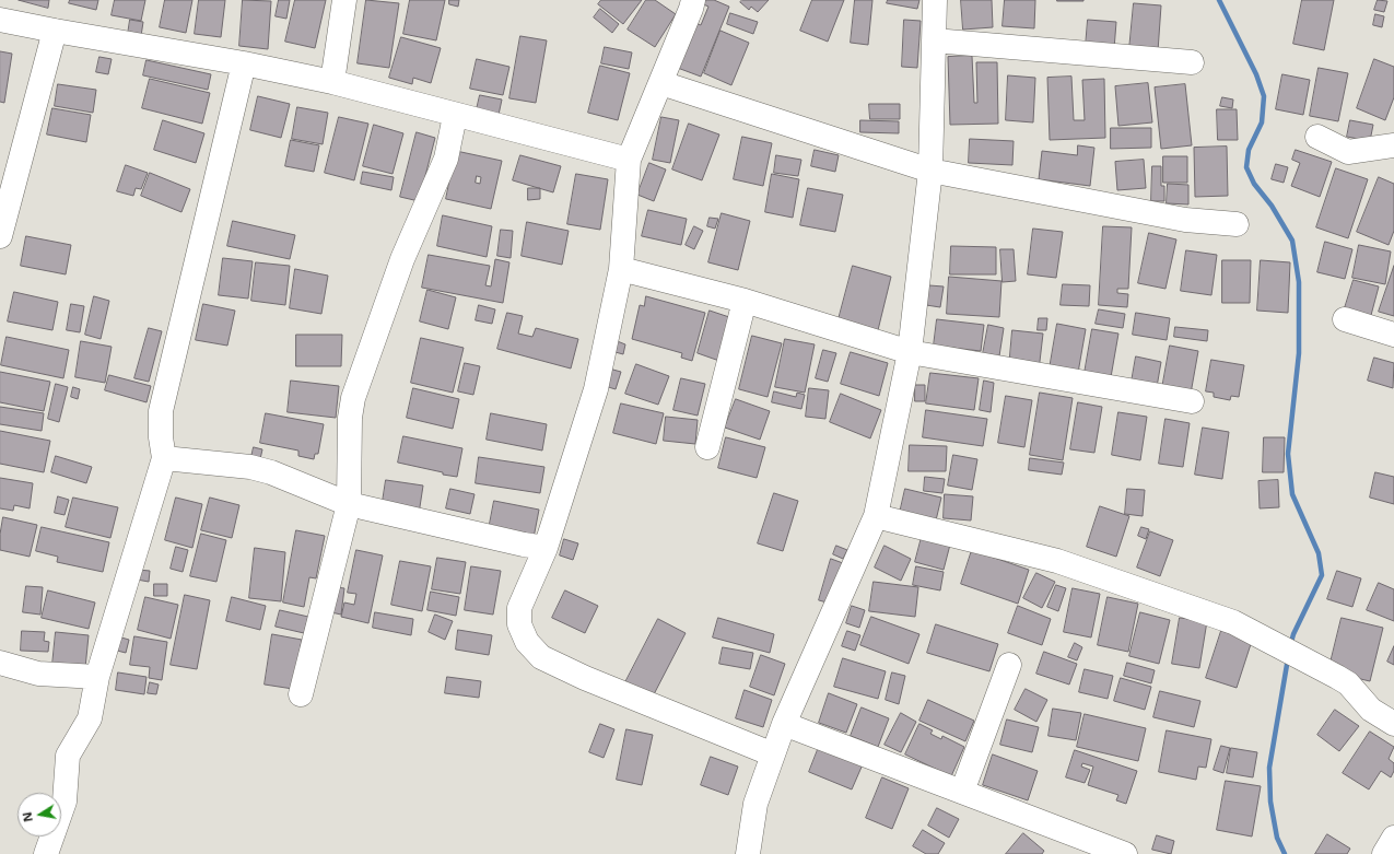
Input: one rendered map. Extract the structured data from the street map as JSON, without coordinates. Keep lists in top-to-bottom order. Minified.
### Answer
{"north":"left"}
